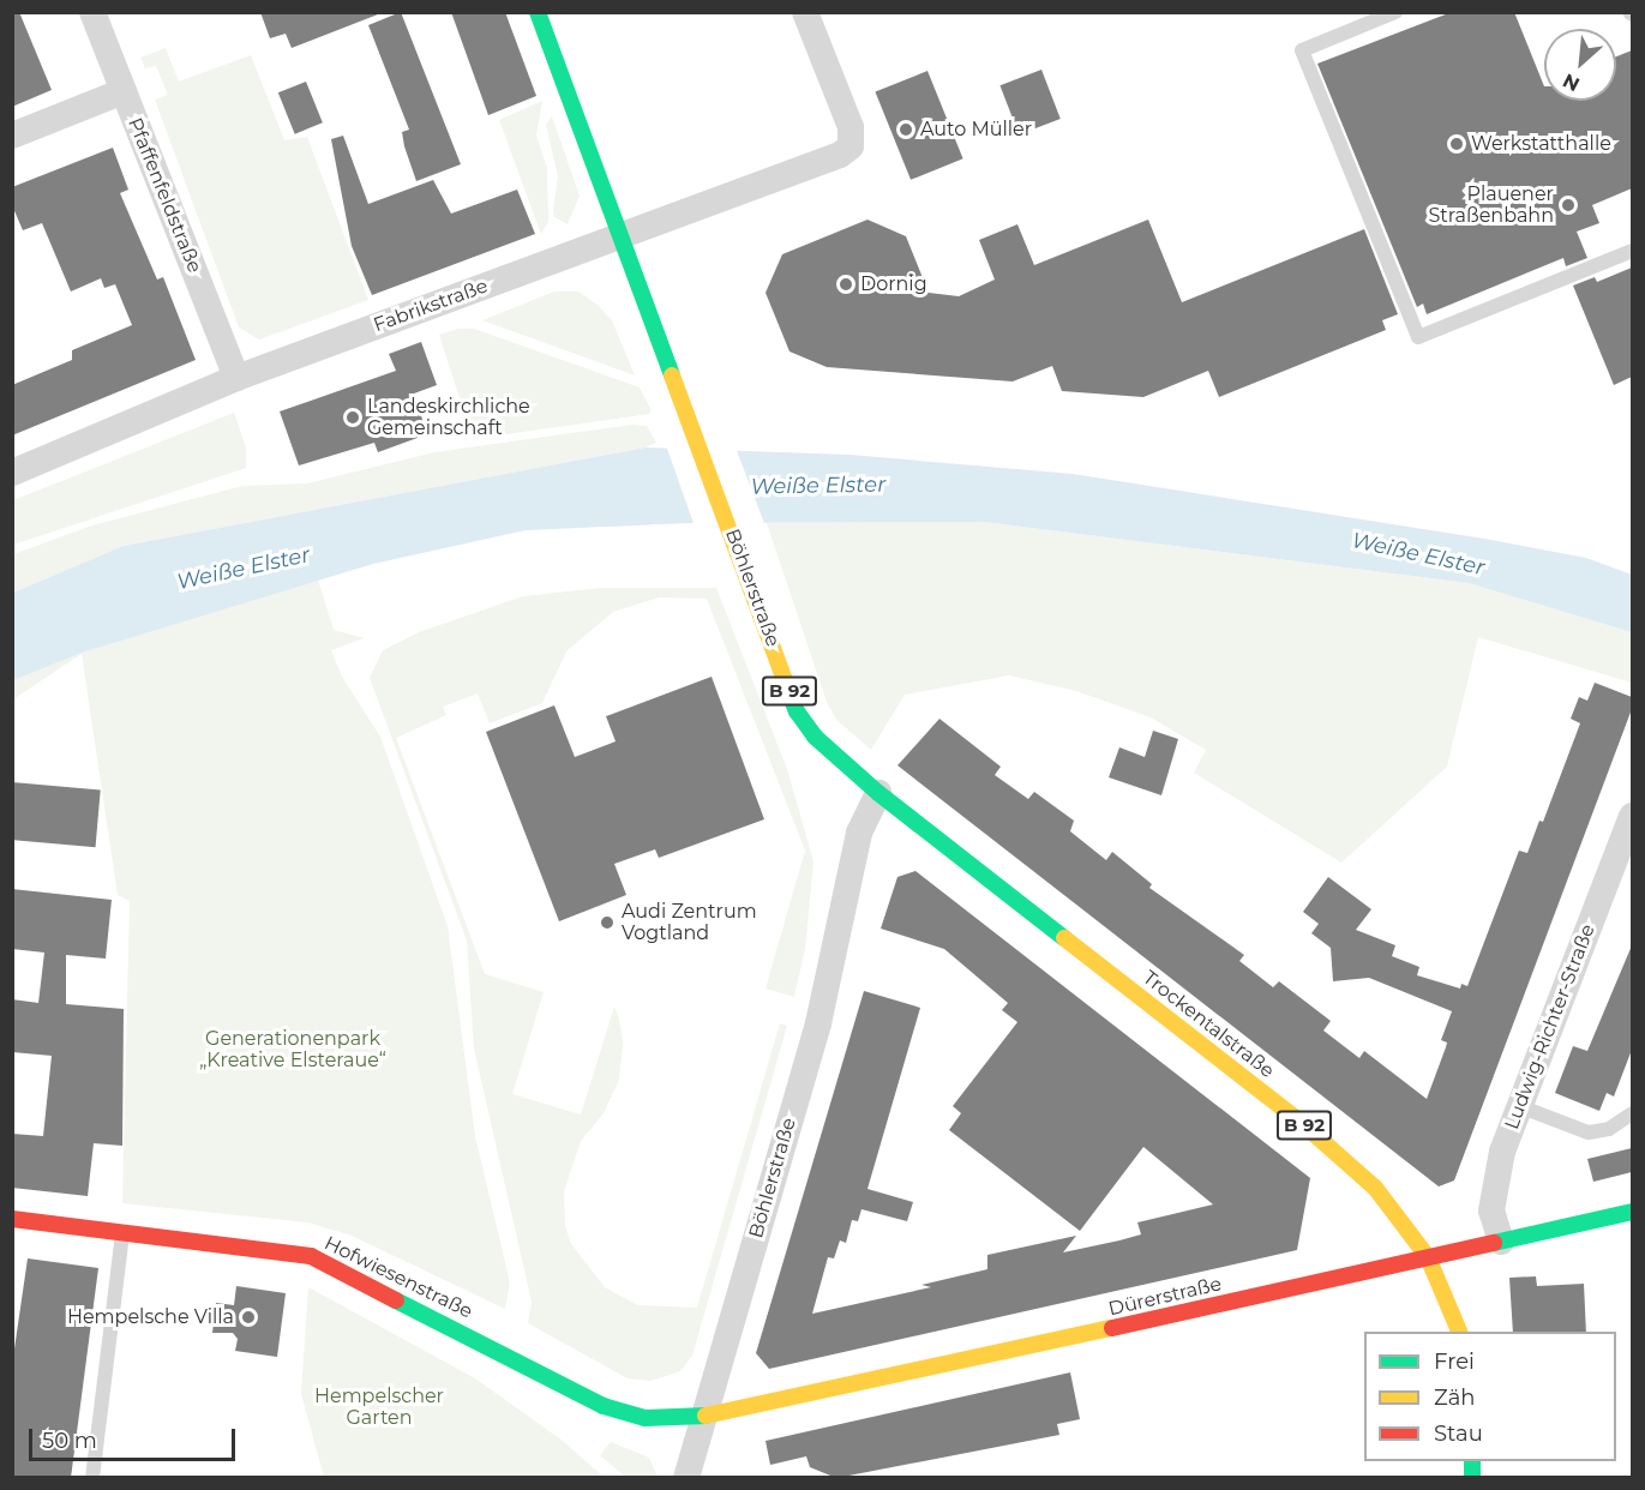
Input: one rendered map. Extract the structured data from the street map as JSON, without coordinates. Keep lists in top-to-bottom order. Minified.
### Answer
{"streets":{"main road":["Böhlerstraße","B 92","Trockentalstraße","Hofwiesenstraße","Dürerstraße"],"street":["Pfaffenfeldstraße","Fabrikstraße","Ludwig-Richter-Straße"]},"crossings":[["Pfaffenfeldstraße","Fabrikstraße"],["Fabrikstraße","Böhlerstraße"],["Böhlerstraße","Trockentalstraße"],["Böhlerstraße","Hofwiesenstraße"],["Böhlerstraße","Dürerstraße"],["Trockentalstraße","Dürerstraße"],["Ludwig-Richter-Straße","Dürerstraße"],["Hofwiesenstraße","Dürerstraße"]],"water":["Weiße Elster"],"parks":["Generationenpark „Kreative Elsteraue“","Hempelscher Garten"],"places":["Auto Müller","Werkstatthalle","Plauener Straßenbahn","Dornig","Landeskirchliche Gemeinschaft","Audi Zentrum Vogtland","Hempelsche Villa"],"legend":["Frei","Zäh","Stau"],"scale_bar":"50 m","north":"bottom left"}
